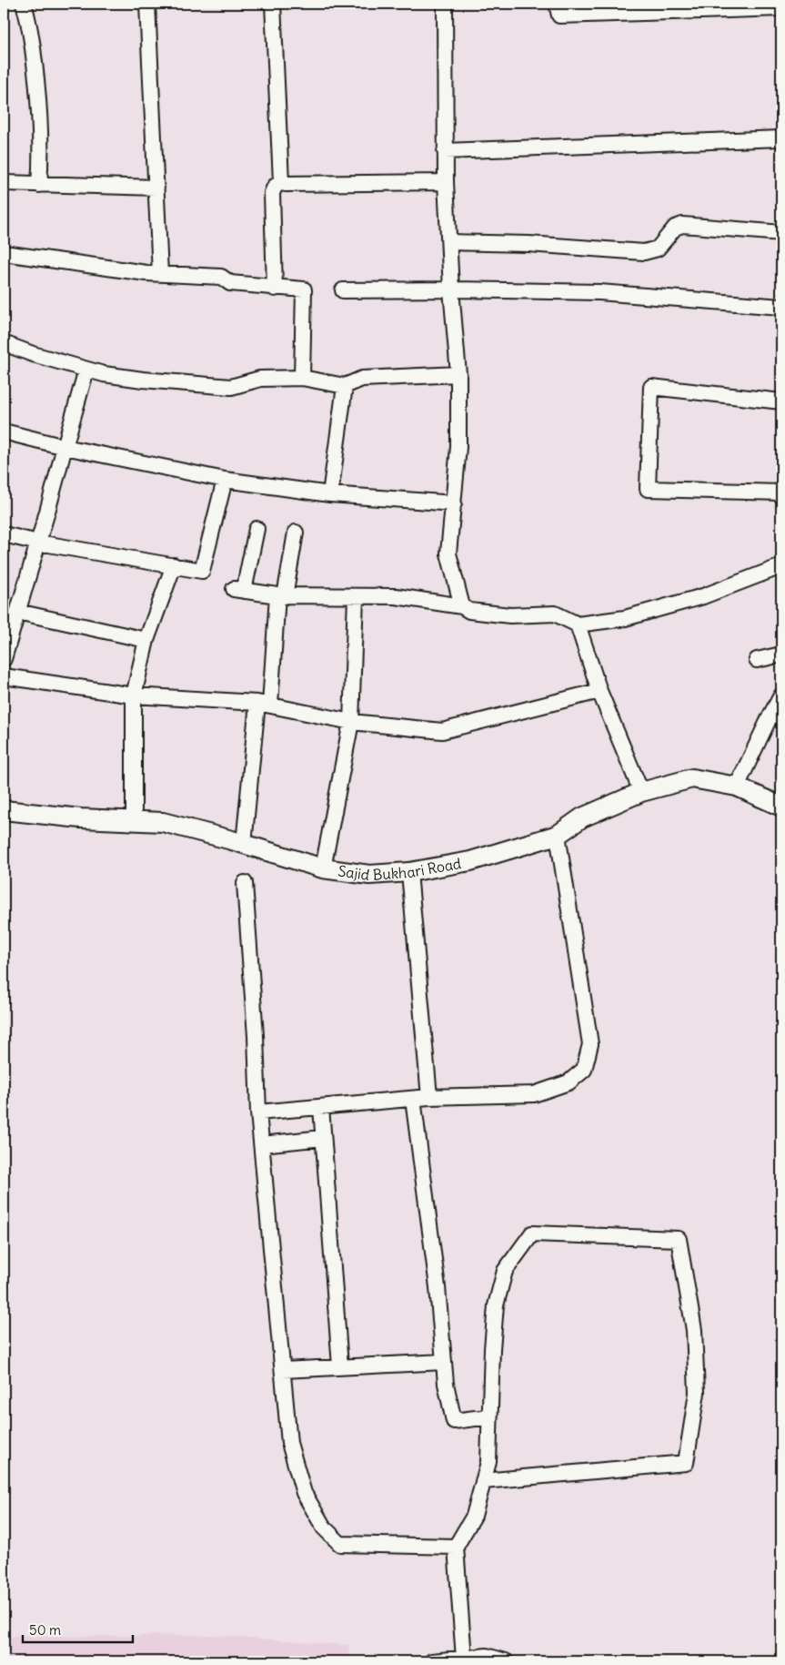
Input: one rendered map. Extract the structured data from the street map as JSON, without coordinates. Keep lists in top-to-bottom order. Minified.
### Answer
{"streets":{"street":["Sajid Bukhari Road"]},"scale_bar":"50 m"}
